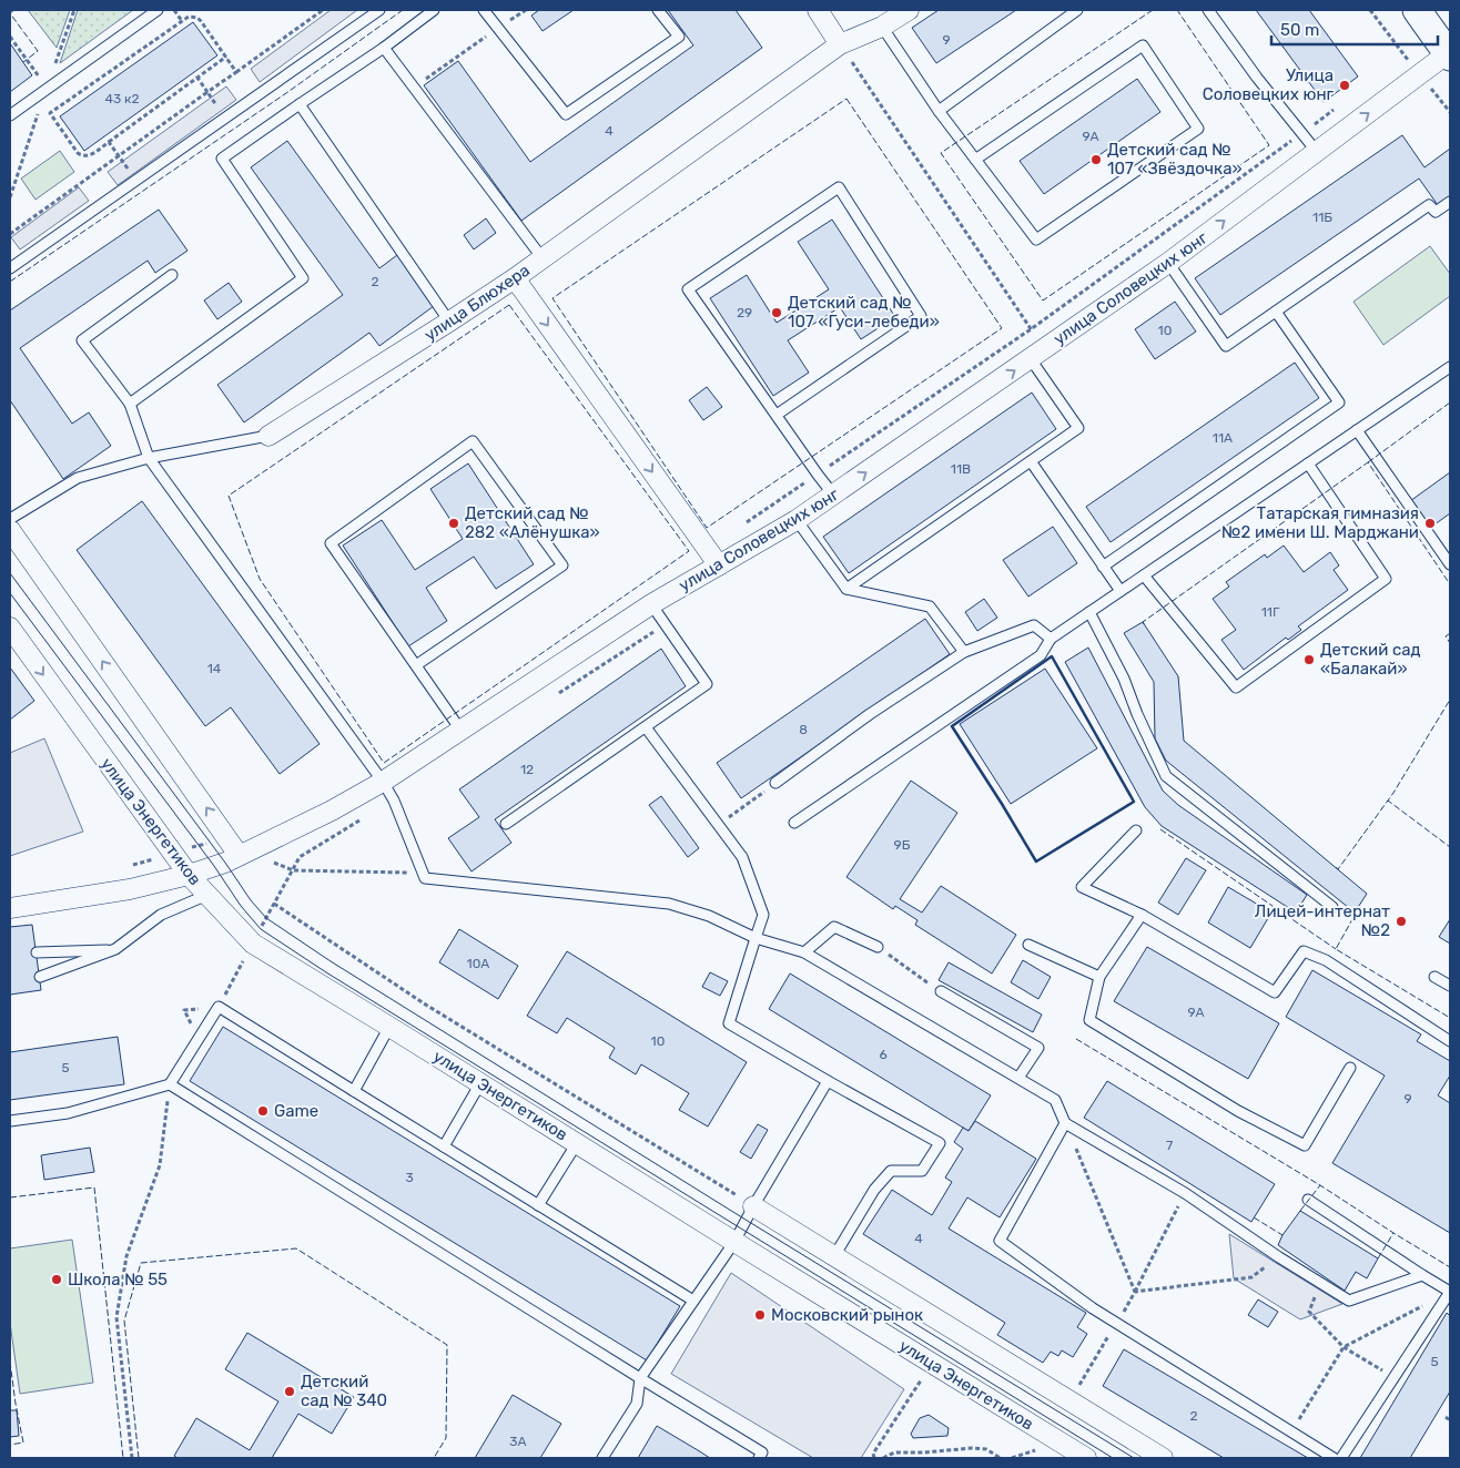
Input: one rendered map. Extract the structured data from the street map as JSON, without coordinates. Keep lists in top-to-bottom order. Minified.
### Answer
{"streets":{"street":["улица Соловецких юнг","улица Блюхера","улица Энергетиков"]},"crossings":[["улица Соловецких юнг","улица Энергетиков"]],"places":["Улица Соловецких юнг","Детский сад № 107 «Звёздочка»","Детский сад № 107 «Гуси-лебеди»","Детский сад № 282 «Алёнушка»","Татарская гимназия №2 имени Ш. Марджани","Детский сад «Балакай»","Лицей-интернат №2","Game","Школа № 55","Московский рынок","Детский сад № 340"],"house_numbers":["9","43 к2","4","9А","11Б","2","29","10","11А","11В","11Г","14","8","12","9Б","10А","9А","10","6","5","9","7","3","4","5","2","3А"],"scale_bar":"50 m"}
